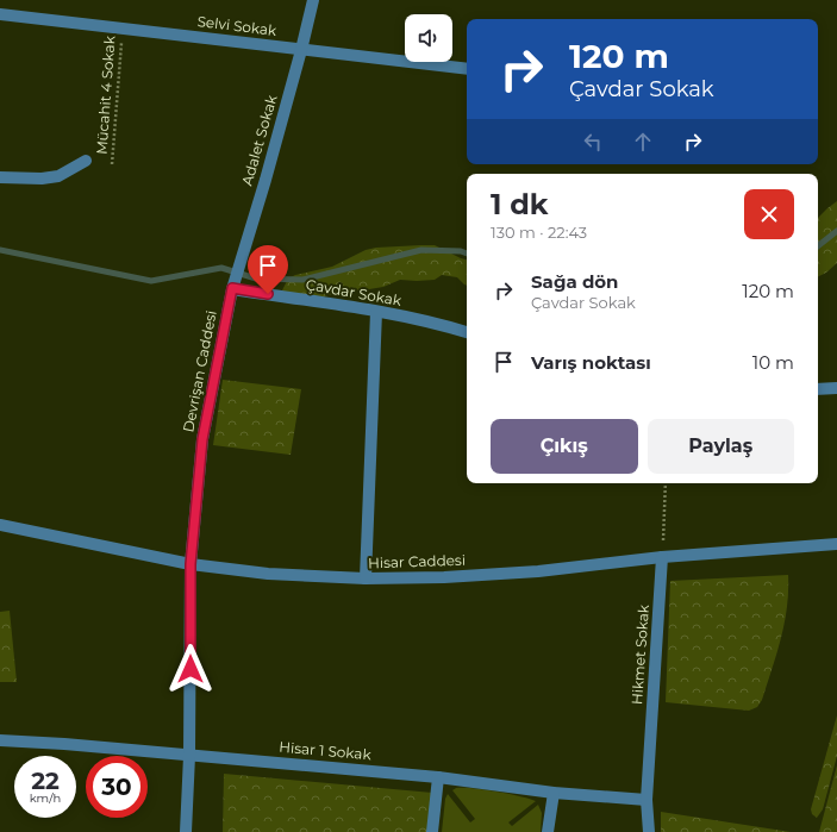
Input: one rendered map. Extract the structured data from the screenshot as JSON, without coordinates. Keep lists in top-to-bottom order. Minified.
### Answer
{"streets":{"street":["Selvi Sokak","Adalet Sokak","Çavdar Sokak","Devrişan Caddesi","Hisar Caddesi","Hikmet Sokak","Hisar 1 Sokak"],"path":["Mücahit 4 Sokak"]},"crossings":[["Selvi Sokak","Mücahit 4 Sokak"],["Selvi Sokak","Adalet Sokak"],["Adalet Sokak","Çavdar Sokak"],["Adalet Sokak","Devrişan Caddesi"],["Çavdar Sokak","Devrişan Caddesi"],["Devrişan Caddesi","Hisar Caddesi"],["Devrişan Caddesi","Hisar 1 Sokak"],["Hisar Caddesi","Hikmet Sokak"],["Hikmet Sokak","Hisar 1 Sokak"]],"page":{"turn":["120 m","Çavdar Sokak"],"heading":["1 dk","130 m · 22:43"],"list":[{"name":"Sağa dön","note":"Çavdar Sokak","value":"120 m"},{"name":"Varış noktası","value":"10 m"}],"buttons":["Çıkış","Paylaş"],"speed":"22 km/h","limit":"30"}}
